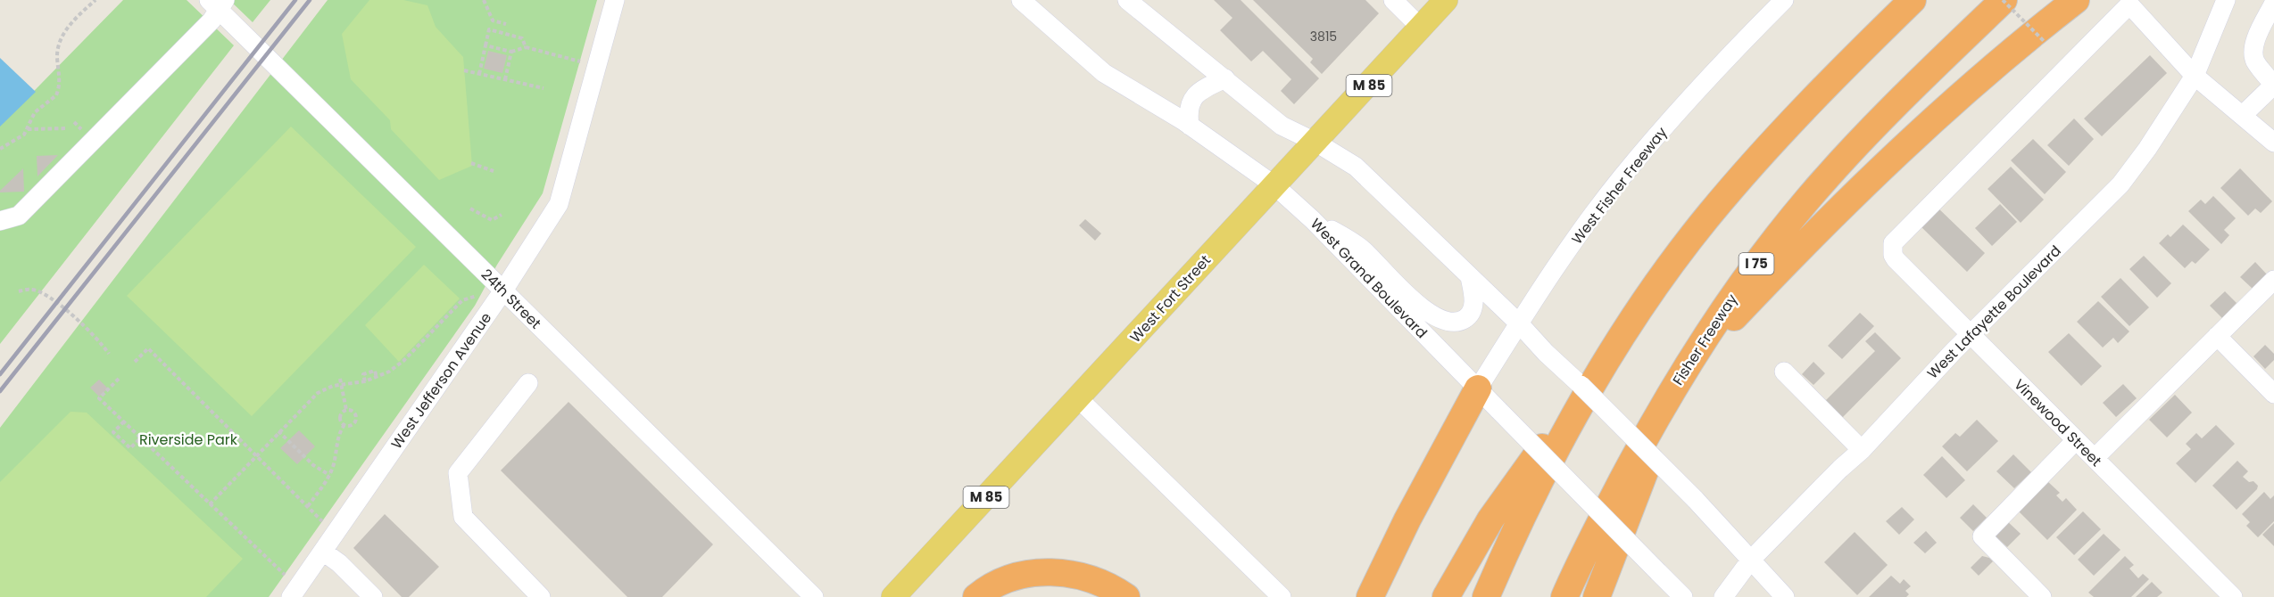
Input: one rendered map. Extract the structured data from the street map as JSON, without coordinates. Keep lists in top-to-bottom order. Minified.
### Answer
{"streets":{"highway":["I 75","Fisher Freeway"],"main road":["M 85","West Fort Street"],"street":["West Fisher Freeway","West Grand Boulevard","24th Street","West Lafayette Boulevard","West Jefferson Avenue","Vinewood Street"]},"crossings":[["West Fisher Freeway","West Grand Boulevard"],["West Grand Boulevard","West Fort Street"],["24th Street","West Jefferson Avenue"],["West Lafayette Boulevard","Vinewood Street"]],"parks":["Riverside Park"],"house_numbers":["3815"]}
